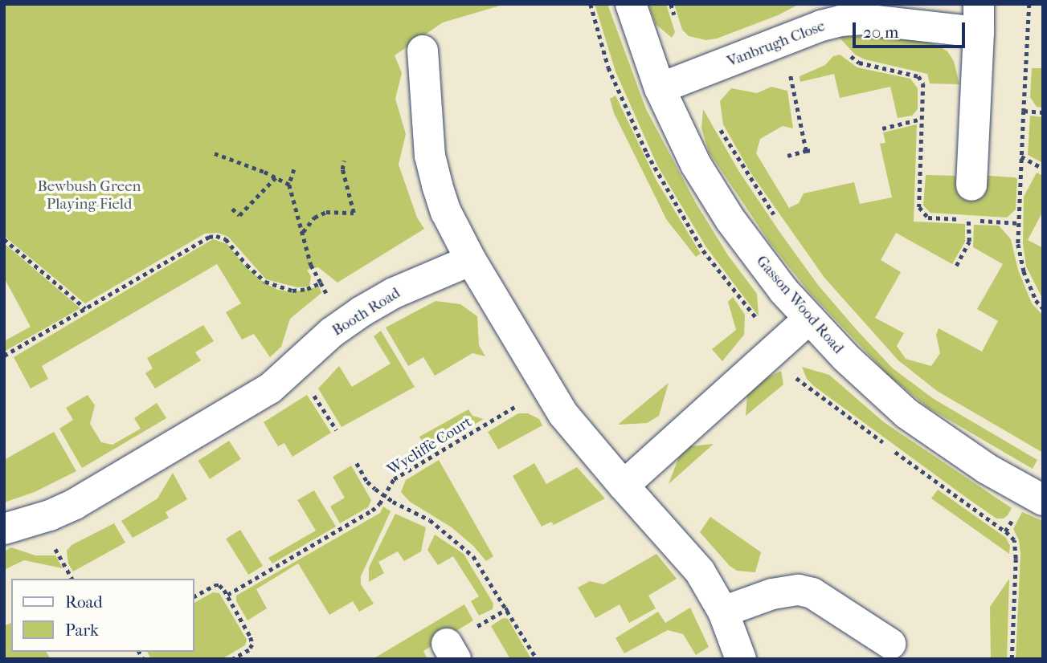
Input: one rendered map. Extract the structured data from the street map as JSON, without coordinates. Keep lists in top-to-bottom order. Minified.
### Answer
{"streets":{"street":["Vanbrugh Close","Gasson Wood Road","Booth Road"],"path":["Wycliffe Court"]},"crossings":[["Vanbrugh Close","Gasson Wood Road"]],"parks":["Bewbush Green Playing Field"],"legend":["Road","Park"],"scale_bar":"20 m"}
